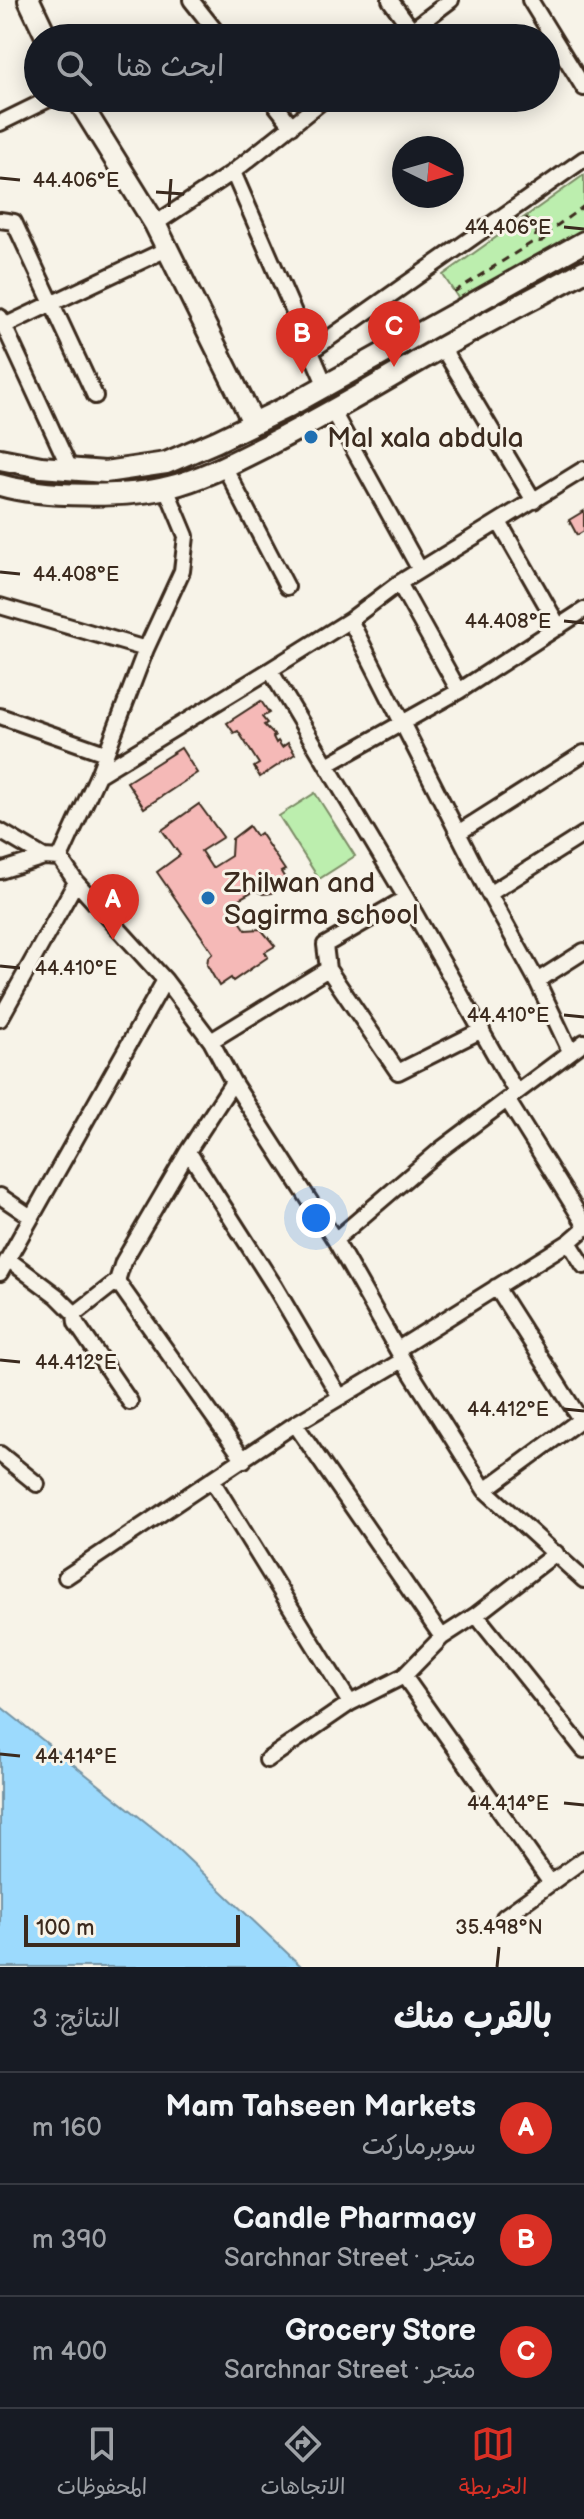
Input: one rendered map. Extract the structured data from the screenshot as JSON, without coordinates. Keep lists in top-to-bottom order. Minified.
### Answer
{"places":["Mal xala abdula","Zhilwan and Sagirma school"],"scale_bar":"100 m","north":"right","page":{"search":"ابحث هنا","pins":["C","B","A"],"scale":"100 m","heading":["بالقرب منك","النتائج: 3"],"list":[{"mark":"A","name":"Mam Tahseen Markets","note":"سوبرماركت","value":"160 m"},{"mark":"B","name":"Candle Pharmacy","note":"متجر · Sarchnar Street","value":"390 m"},{"mark":"C","name":"Grocery Store","note":"متجر · Sarchnar Street","value":"400 m"}],"nav":["الخريطة","الاتجاهات","المحفوظات"]},"coordinates":["44.406°E","44.408°E","44.410°E","44.412°E","44.414°E","35.498°N"]}
